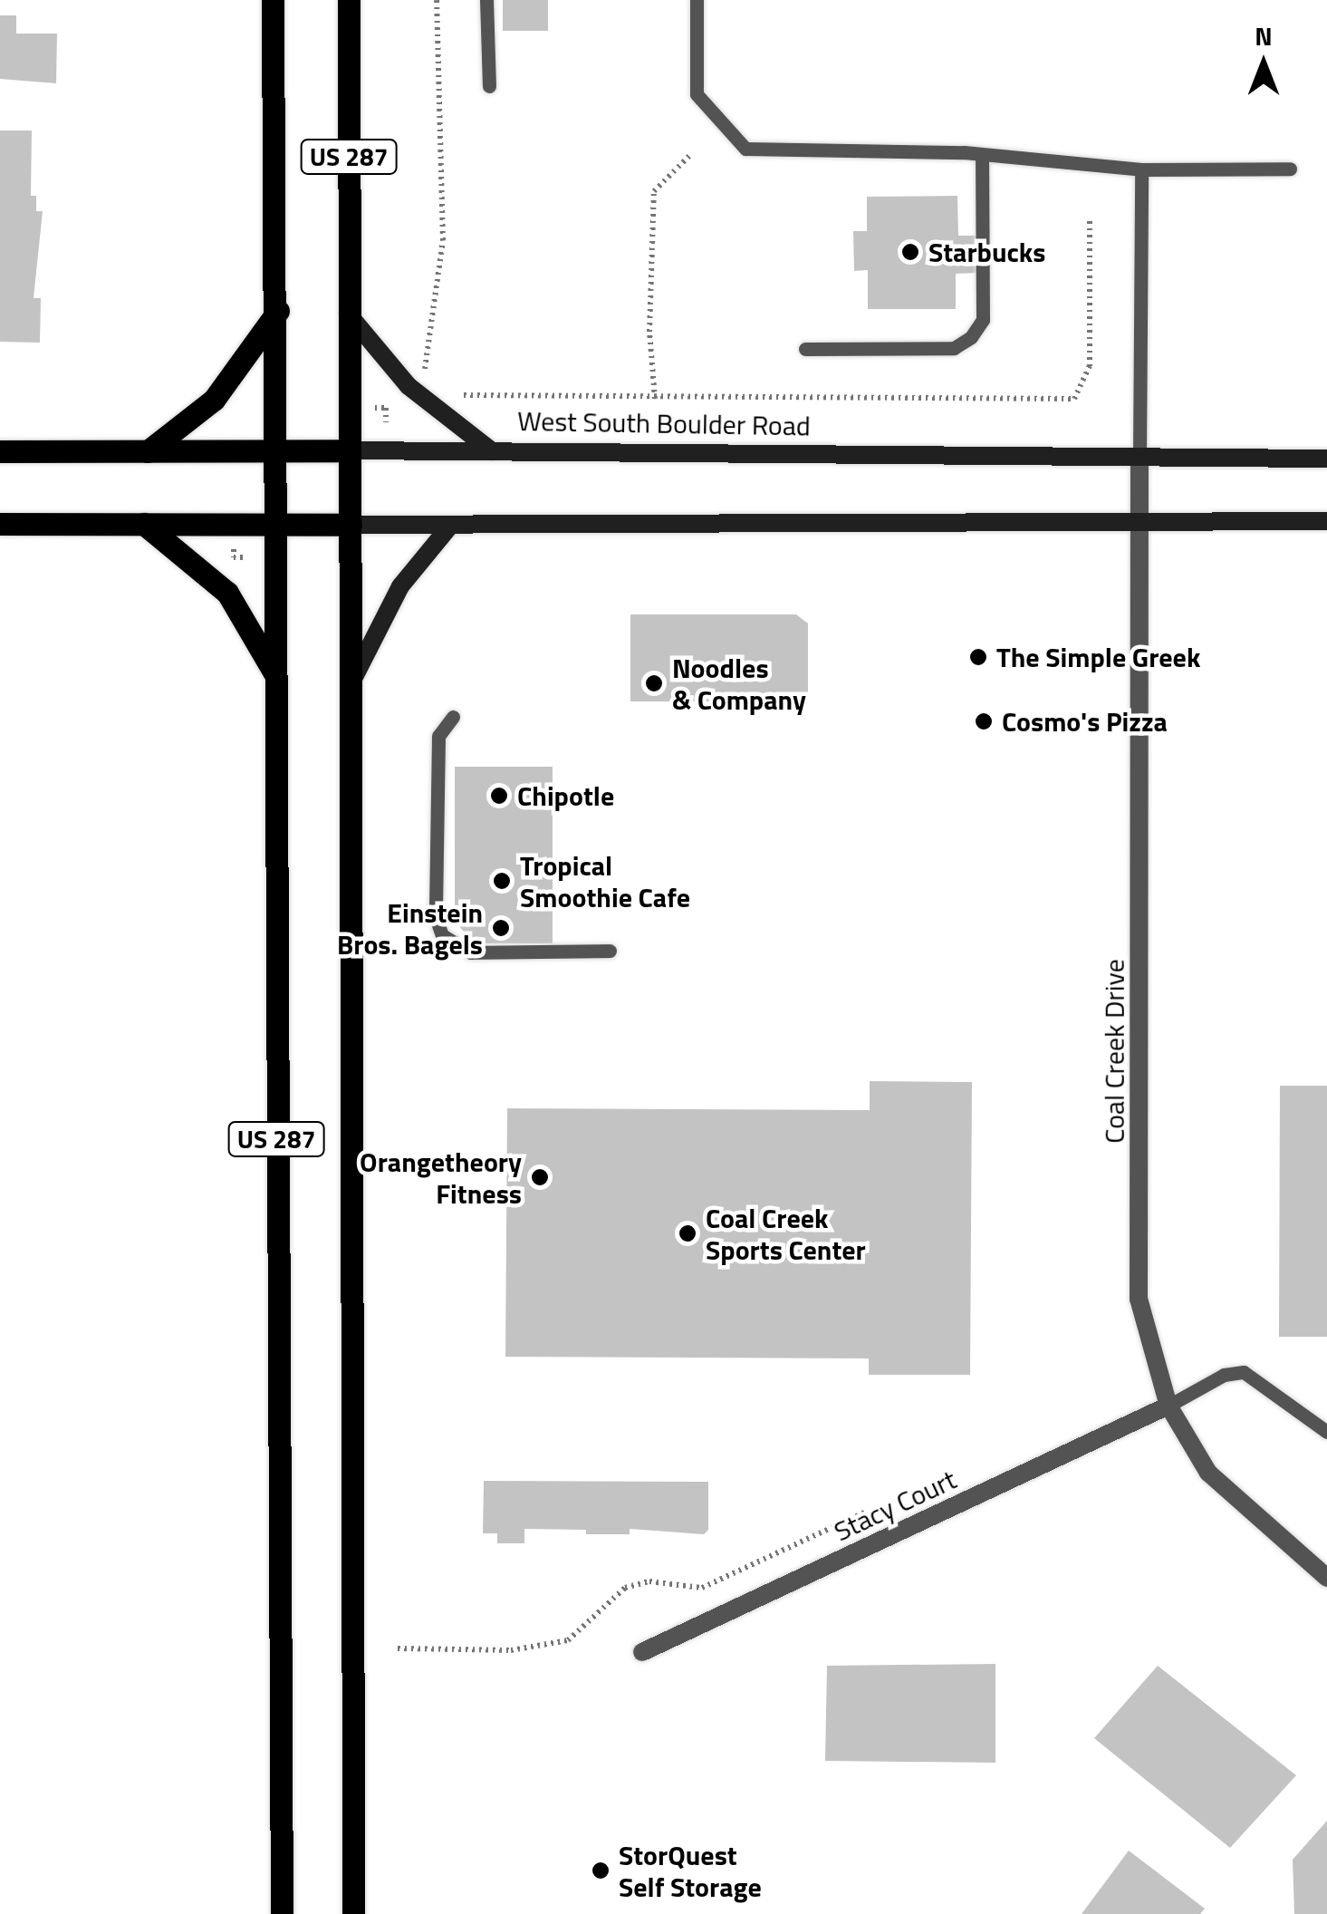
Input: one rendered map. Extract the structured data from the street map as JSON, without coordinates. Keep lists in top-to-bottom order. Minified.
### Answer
{"streets":{"main road":["US 287","West South Boulder Road"],"street":["Coal Creek Drive","Stacy Court"]},"crossings":[["US 287","West South Boulder Road"],["West South Boulder Road","Coal Creek Drive"],["Coal Creek Drive","Stacy Court"]],"places":["Starbucks","The Simple Greek","Noodles & Company","Cosmo's Pizza","Chipotle","Tropical Smoothie Cafe","Einstein Bros. Bagels","Orangetheory Fitness","Coal Creek Sports Center","StorQuest Self Storage"],"north":"top"}
